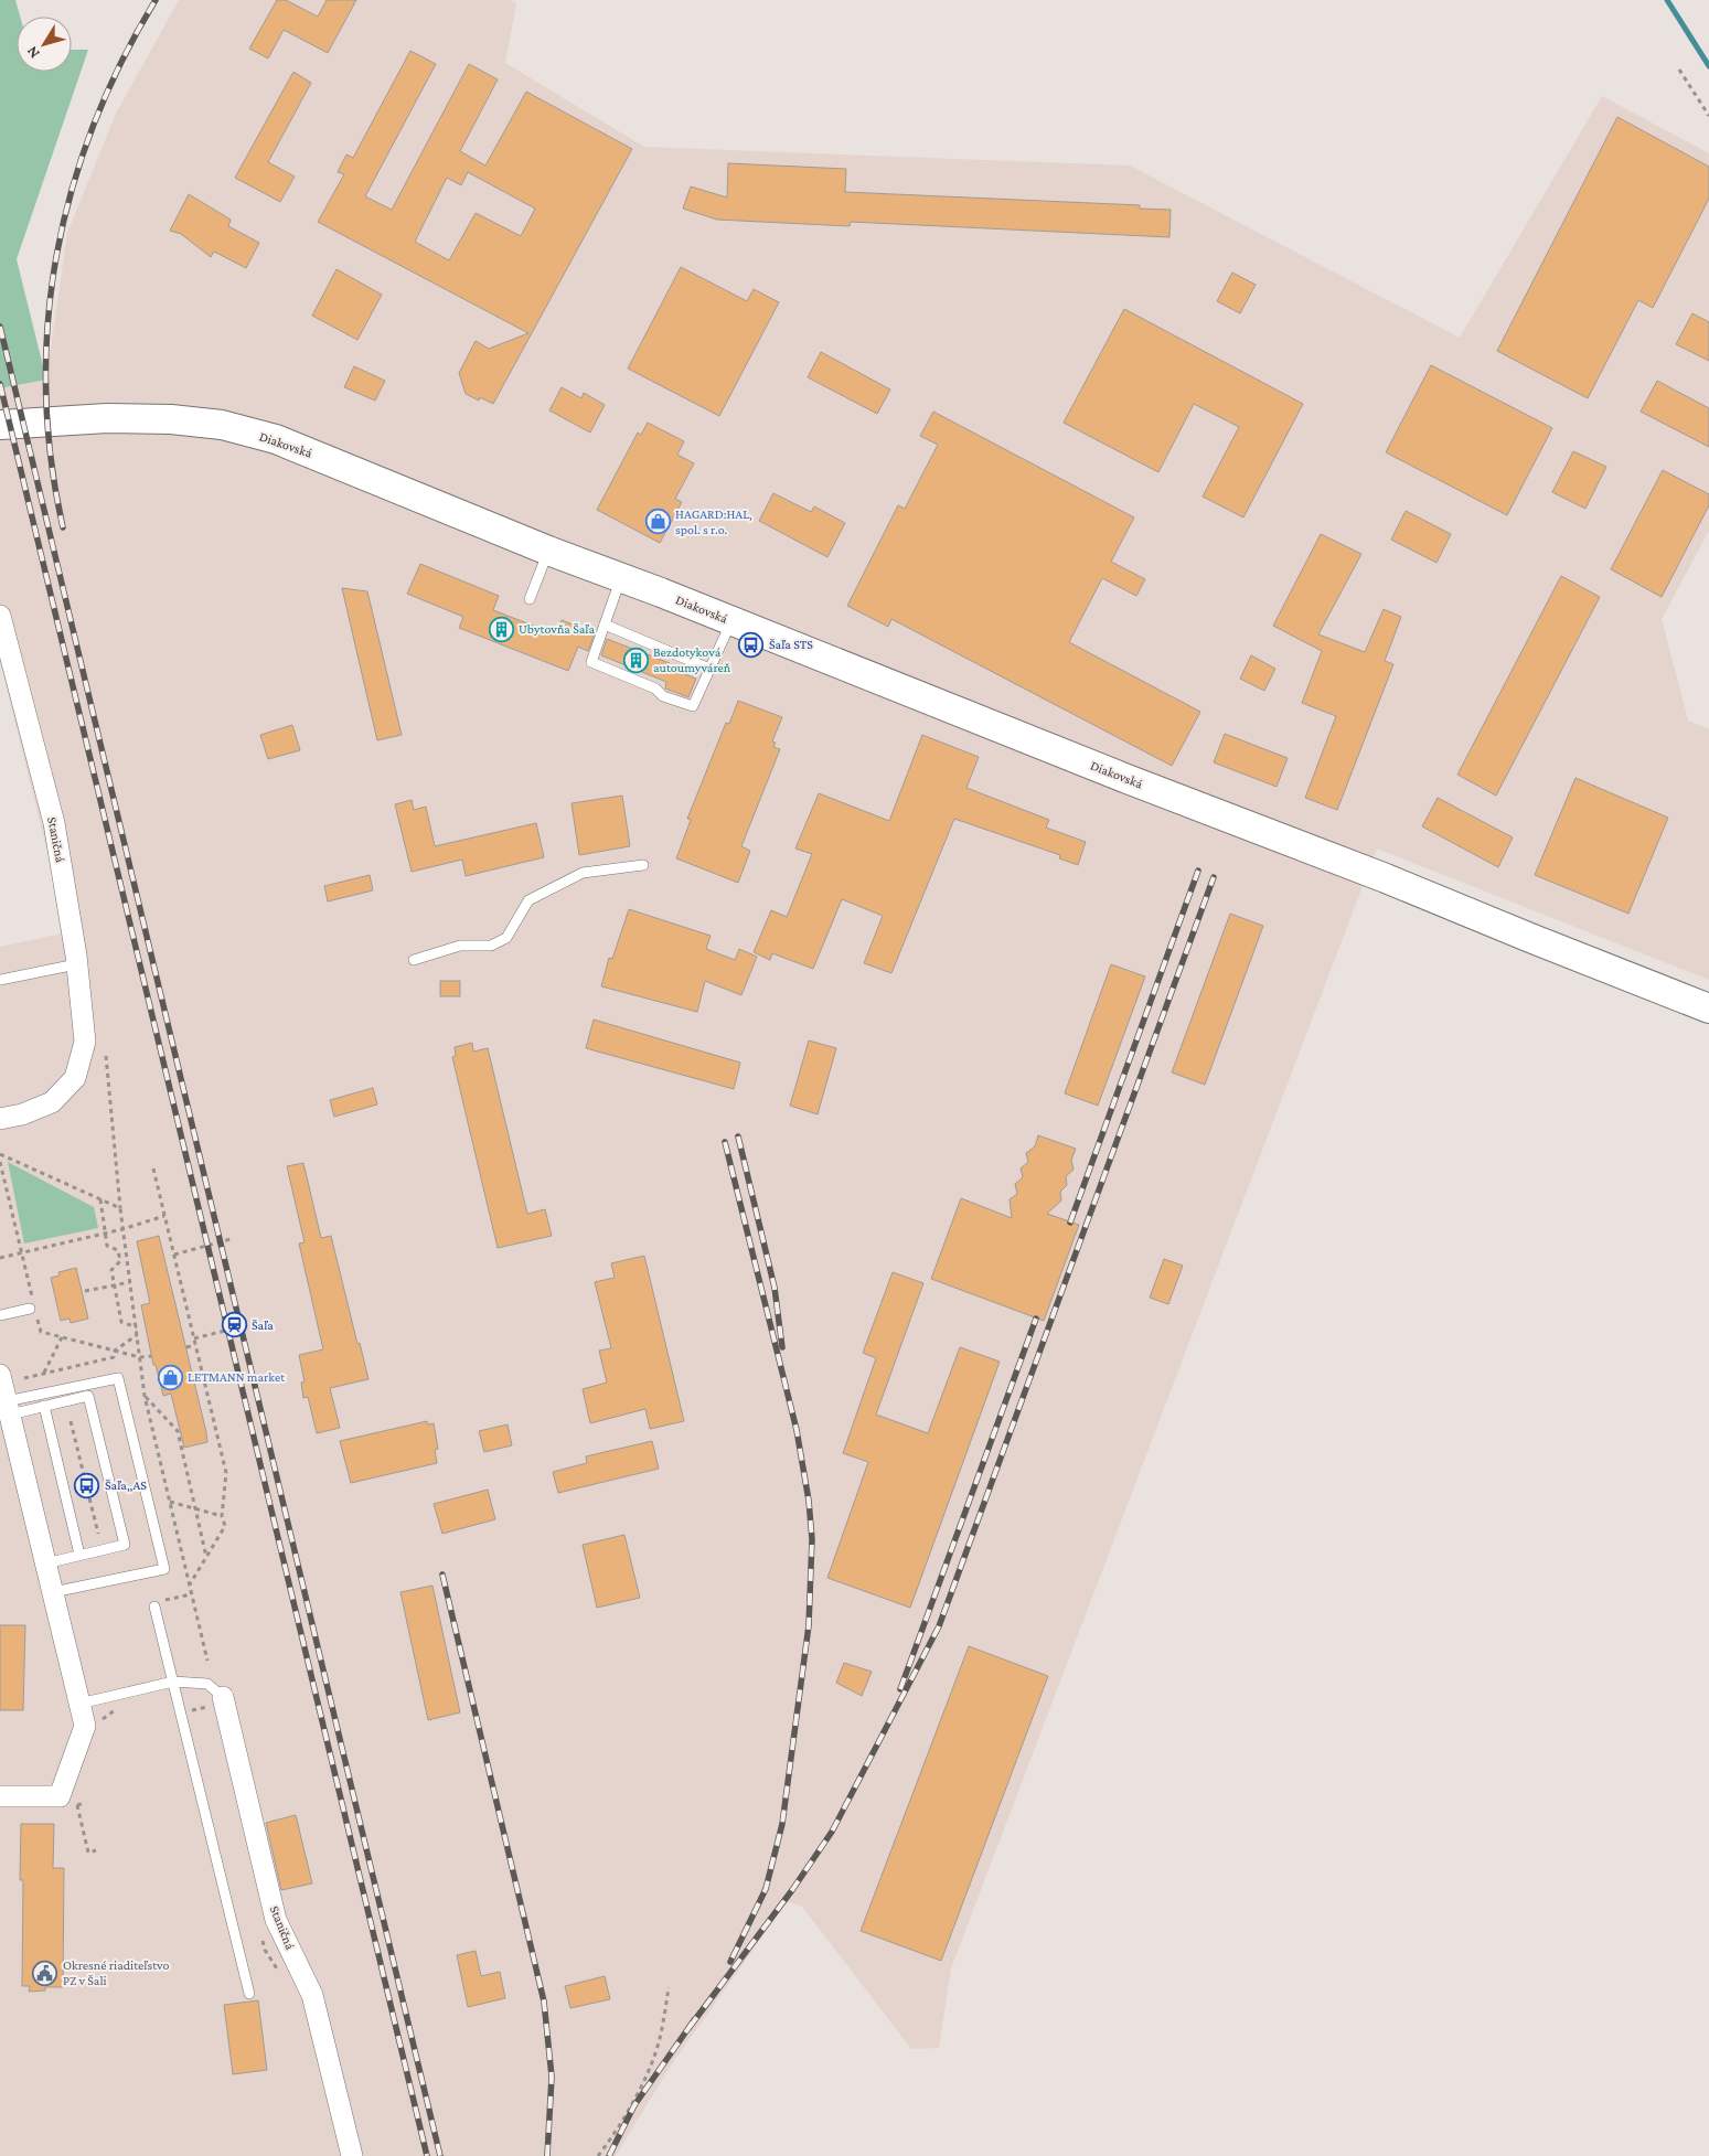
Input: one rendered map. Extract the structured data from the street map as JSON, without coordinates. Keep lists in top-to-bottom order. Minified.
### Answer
{"streets":{"street":["Diakovská","Staničná"]},"places":{"shop":["HAGARD:HAL, spol. s r.o.","LETMANN market"],"building":["Ubytovňa Šaľa","Bezdotyková autoumyváreň"],"bus stop":["Šaľa STS","Šaľa,,AS"],"station":["Šaľa"],"public building":["Okresné riaditeľstvo PZ v Šali"]},"north":"bottom left"}
